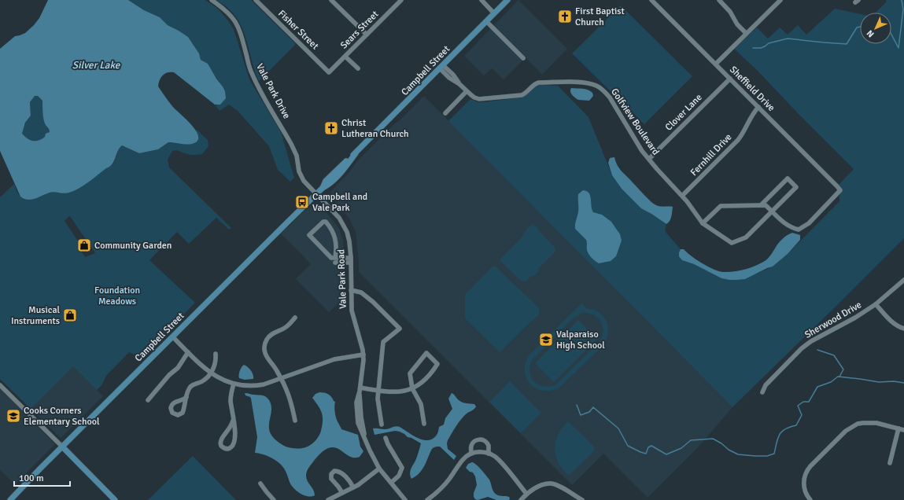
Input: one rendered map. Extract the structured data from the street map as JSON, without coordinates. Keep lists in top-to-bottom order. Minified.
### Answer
{"streets":{"main road":["Campbell Street"],"street":["Fisher Street","Sears Street","Sheffield Drive","Vale Park Drive","Clover Lane","Golfview Boulevard","Fernhill Drive","Vale Park Road","Sherwood Drive"]},"crossings":[["Fisher Street","Sears Street"],["Campbell Street","Vale Park Drive"],["Campbell Street","Golfview Boulevard"],["Campbell Street","Vale Park Road"],["Sheffield Drive","Clover Lane"],["Sheffield Drive","Golfview Boulevard"],["Sheffield Drive","Fernhill Drive"],["Vale Park Drive","Vale Park Road"],["Clover Lane","Golfview Boulevard"],["Golfview Boulevard","Fernhill Drive"]],"water":["Silver Lake"],"parks":["Foundation Meadows"],"places":{"church":["First Baptist Church","Christ Lutheran Church"],"bus stop":["Campbell and Vale Park"],"shop":["Community Garden","Musical Instruments"],"school or university":["Valparaiso High School","Cooks Corners Elementary School"]},"scale_bar":"100 m","north":"bottom left"}
